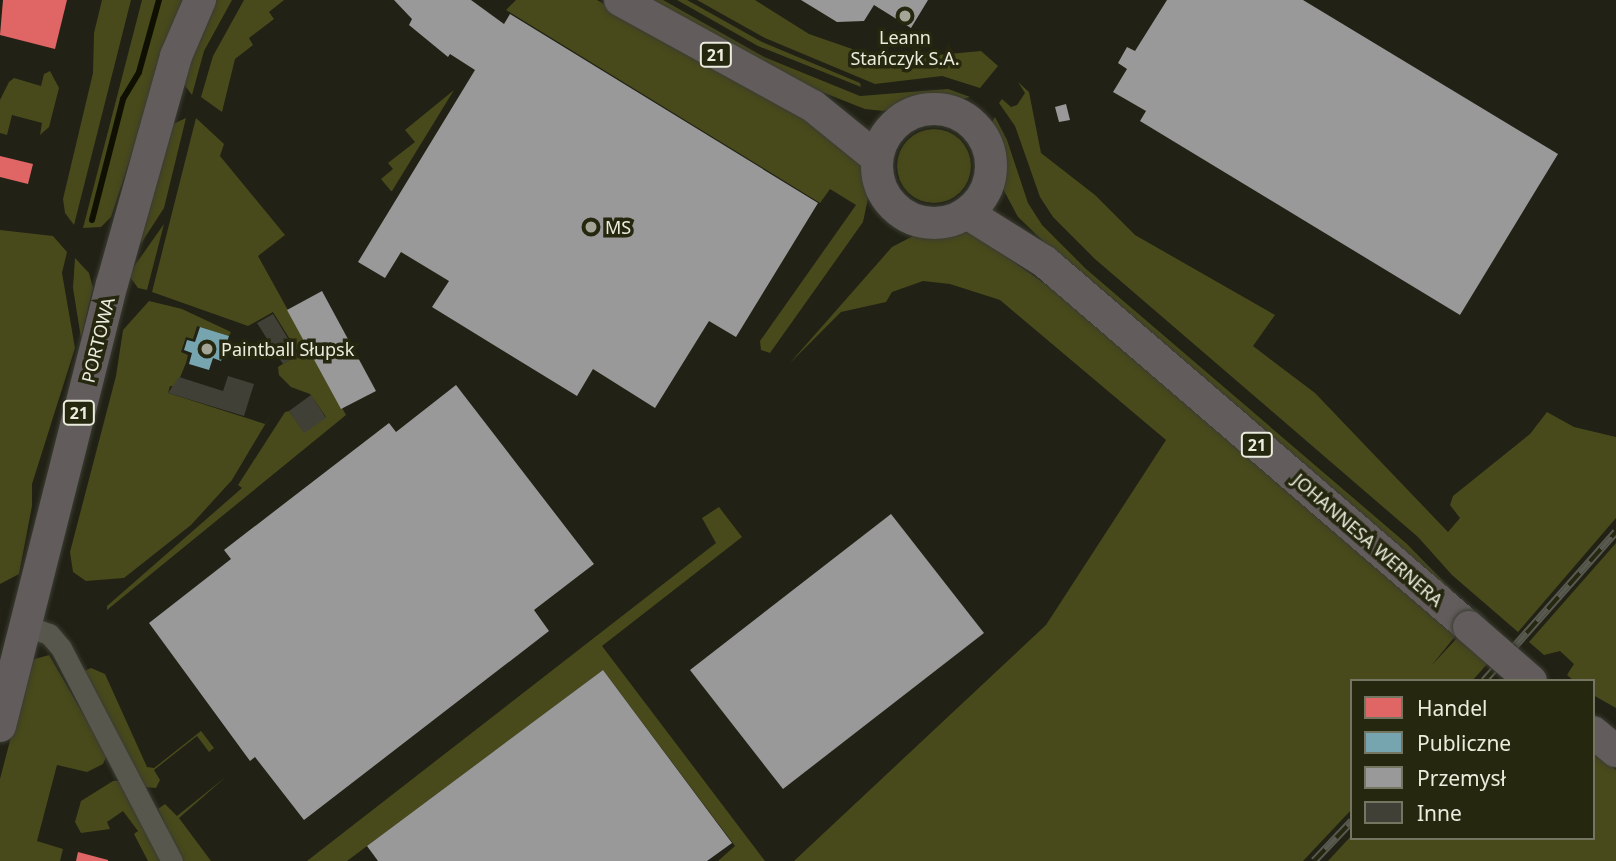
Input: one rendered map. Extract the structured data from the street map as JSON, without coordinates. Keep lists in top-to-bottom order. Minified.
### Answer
{"streets":{"main road":["21","PORTOWA","JOHANNESA WERNERA"]},"crossings":[["21","JOHANNESA WERNERA"]],"places":["Leann Stańczyk S.A.","MS","Paintball Słupsk"],"legend":["Handel","Publiczne","Przemysł","Inne"]}
